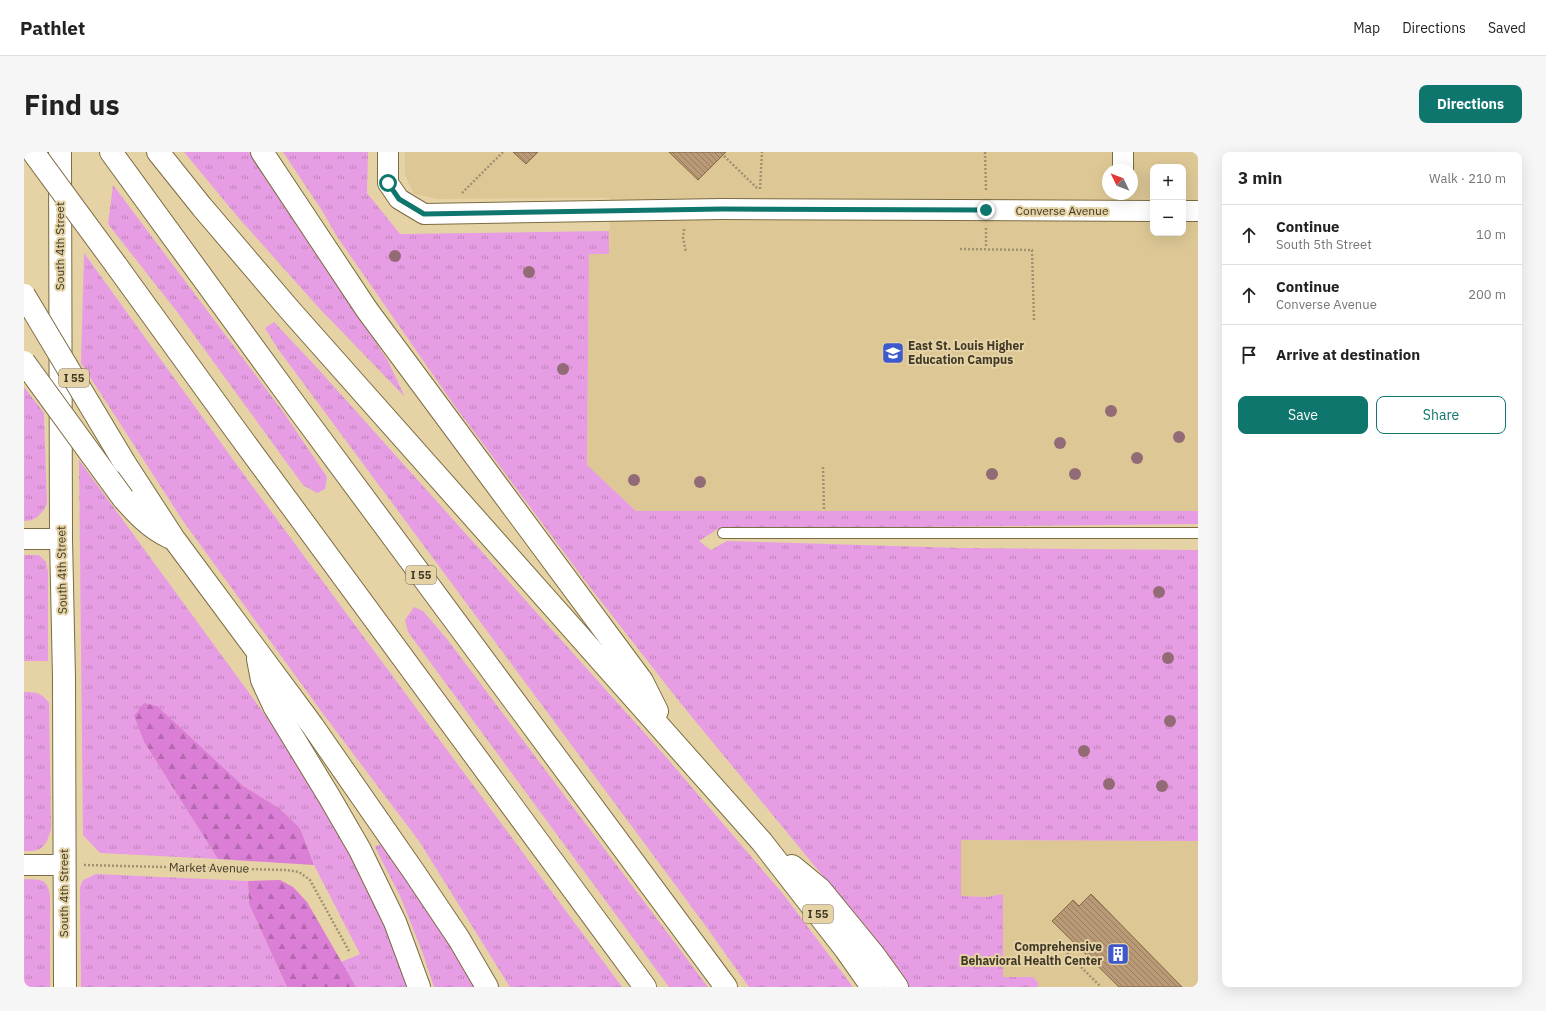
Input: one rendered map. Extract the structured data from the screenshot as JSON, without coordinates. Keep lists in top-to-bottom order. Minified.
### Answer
{"streets":{"main road":["South 4th Street","I 55"],"street":["Converse Avenue"],"path":["Market Avenue"]},"crossings":[["South 4th Street","Market Avenue"]],"places":{"school or university":["East St. Louis Higher Education Campus"],"building":["Comprehensive Behavioral Health Center"]},"north":"top left","page":{"header":"Pathlet","nav":["Map","Directions","Saved"],"buttons":["Directions",["Save","Share"]],"title":"Find us","heading":["3 min","Walk · 210 m"],"map_buttons":["+","−"],"list":[["Continue","South 5th Street","10 m"],["Continue","Converse Avenue","200 m"],"Arrive at destination"]}}
